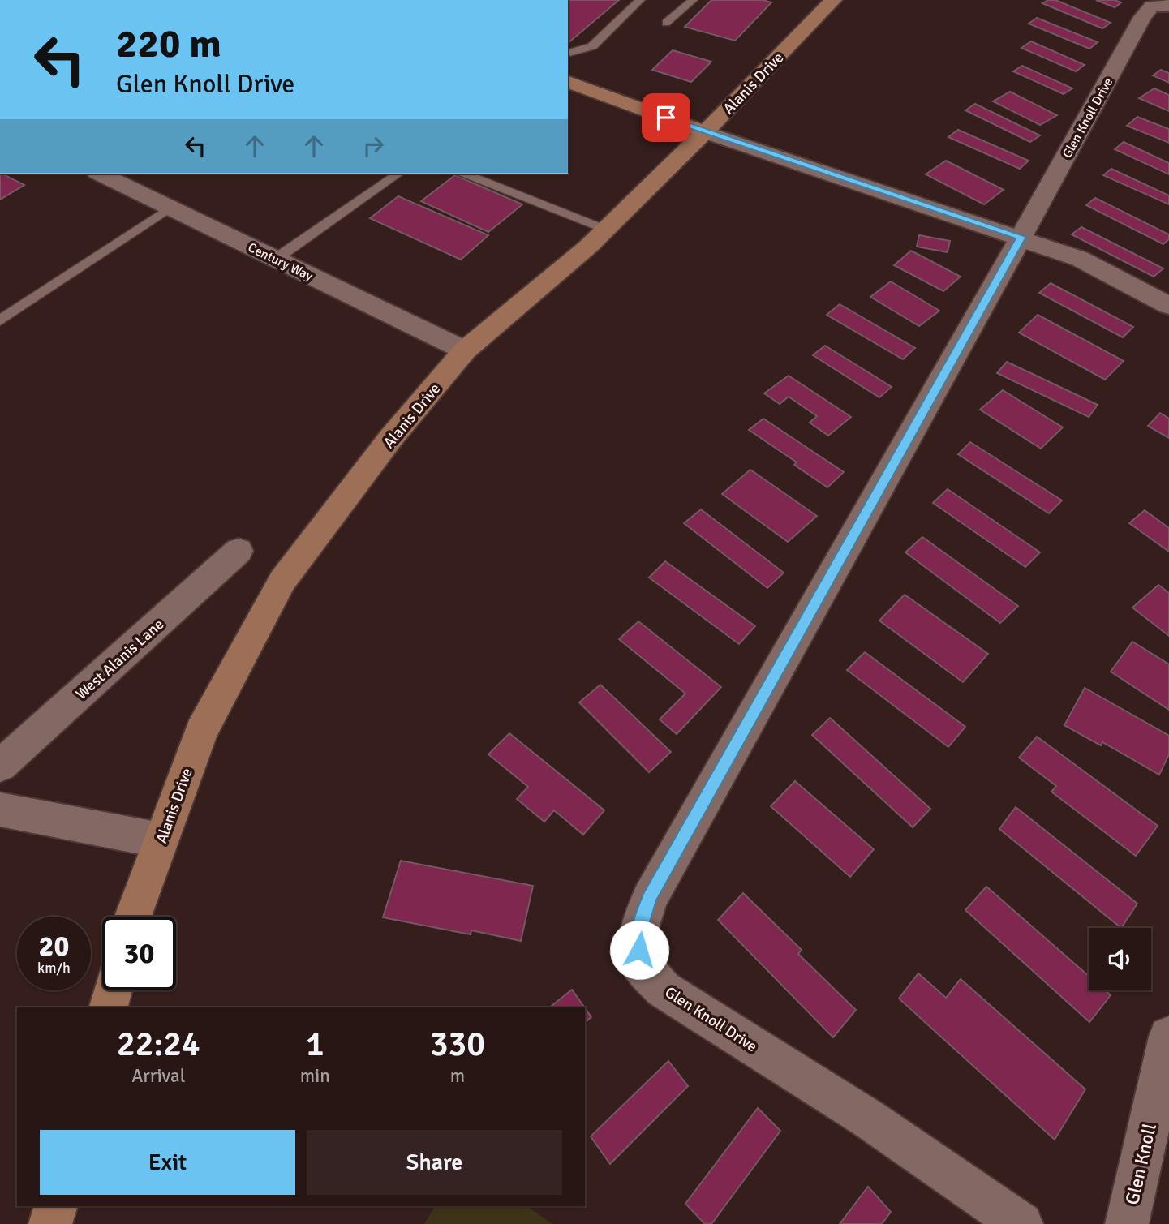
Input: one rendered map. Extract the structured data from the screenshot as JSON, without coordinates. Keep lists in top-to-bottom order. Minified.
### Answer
{"streets":{"main road":["Alanis Drive"],"street":["Glen Knoll Drive","Century Way","West Alanis Lane","Glen Knoll"]},"crossings":[["Alanis Drive","Century Way"]],"page":{"turn":["220 m","Glen Knoll Drive"],"speed":"20 km/h","limit":"30","eta":["22:24","Arrival","1","min","330","m"],"buttons":["Exit","Share"]}}
